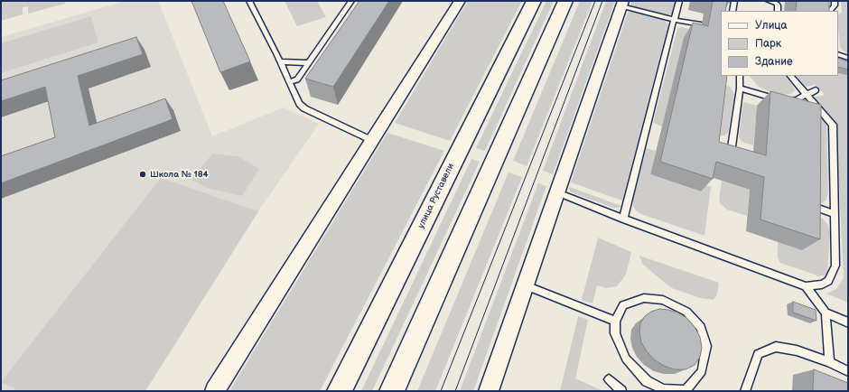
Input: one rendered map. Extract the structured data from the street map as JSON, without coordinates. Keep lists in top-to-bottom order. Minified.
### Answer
{"streets":{"main road":["улица Руставели"]},"places":["Школа № 184"],"legend":["Улица","Парк","Здание"]}
